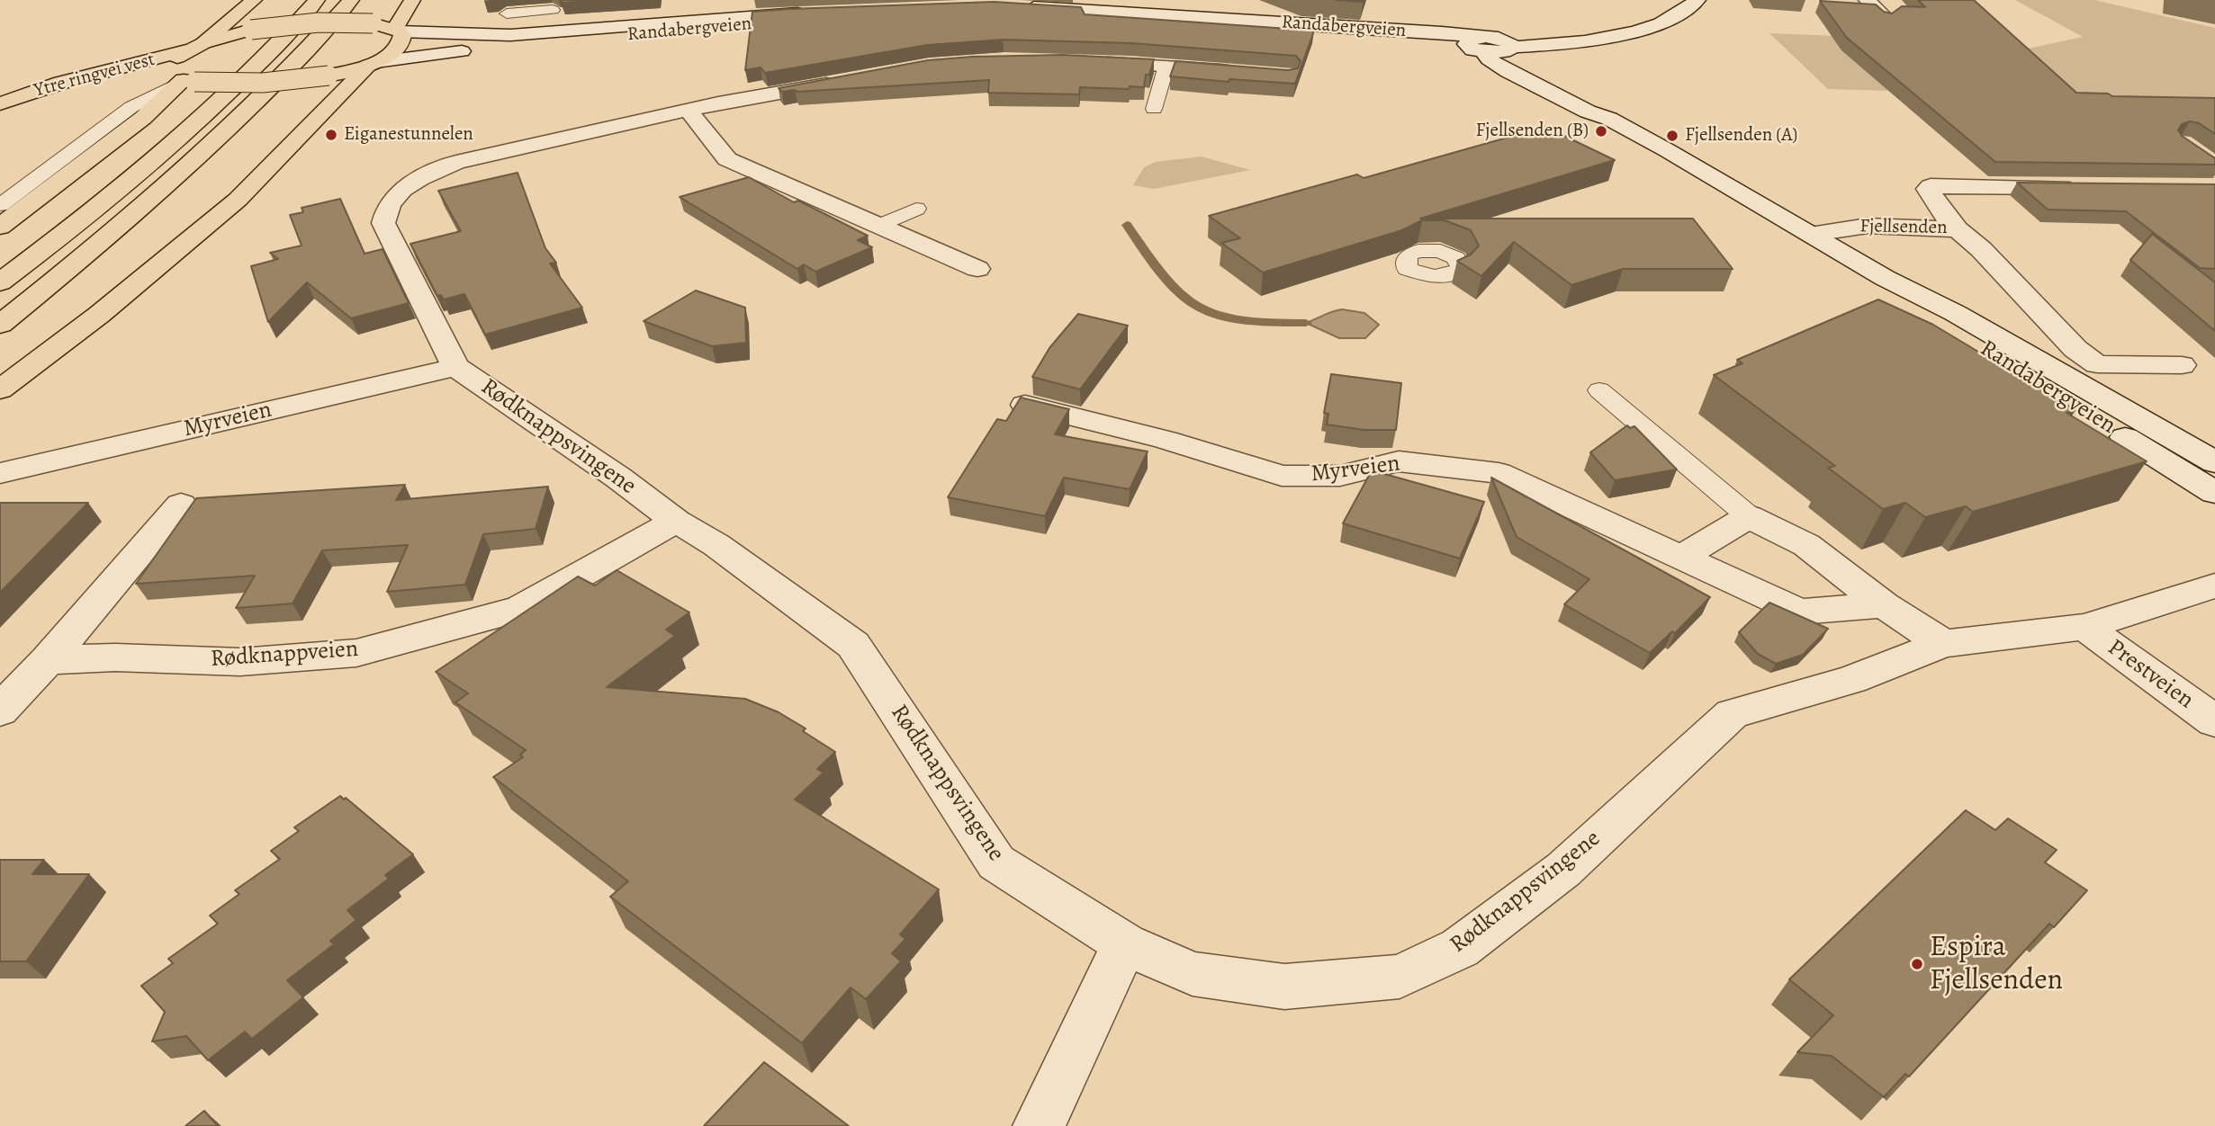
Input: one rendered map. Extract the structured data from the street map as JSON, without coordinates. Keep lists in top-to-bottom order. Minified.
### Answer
{"streets":{"main road":["Ytre ringvei vest"],"street":["Randabergveien","Fjellsenden","Myrveien","Rødknappsvingene","Rødknappveien","Prestveien"]},"crossings":[["Randabergveien","Ytre ringvei vest"],["Randabergveien","Fjellsenden"],["Myrveien","Rødknappsvingene"],["Rødknappsvingene","Rødknappveien"],["Rødknappsvingene","Prestveien"]],"places":["Fjellsenden (B)","Eiganestunnelen","Fjellsenden (A)","Espira Fjellsenden"]}
